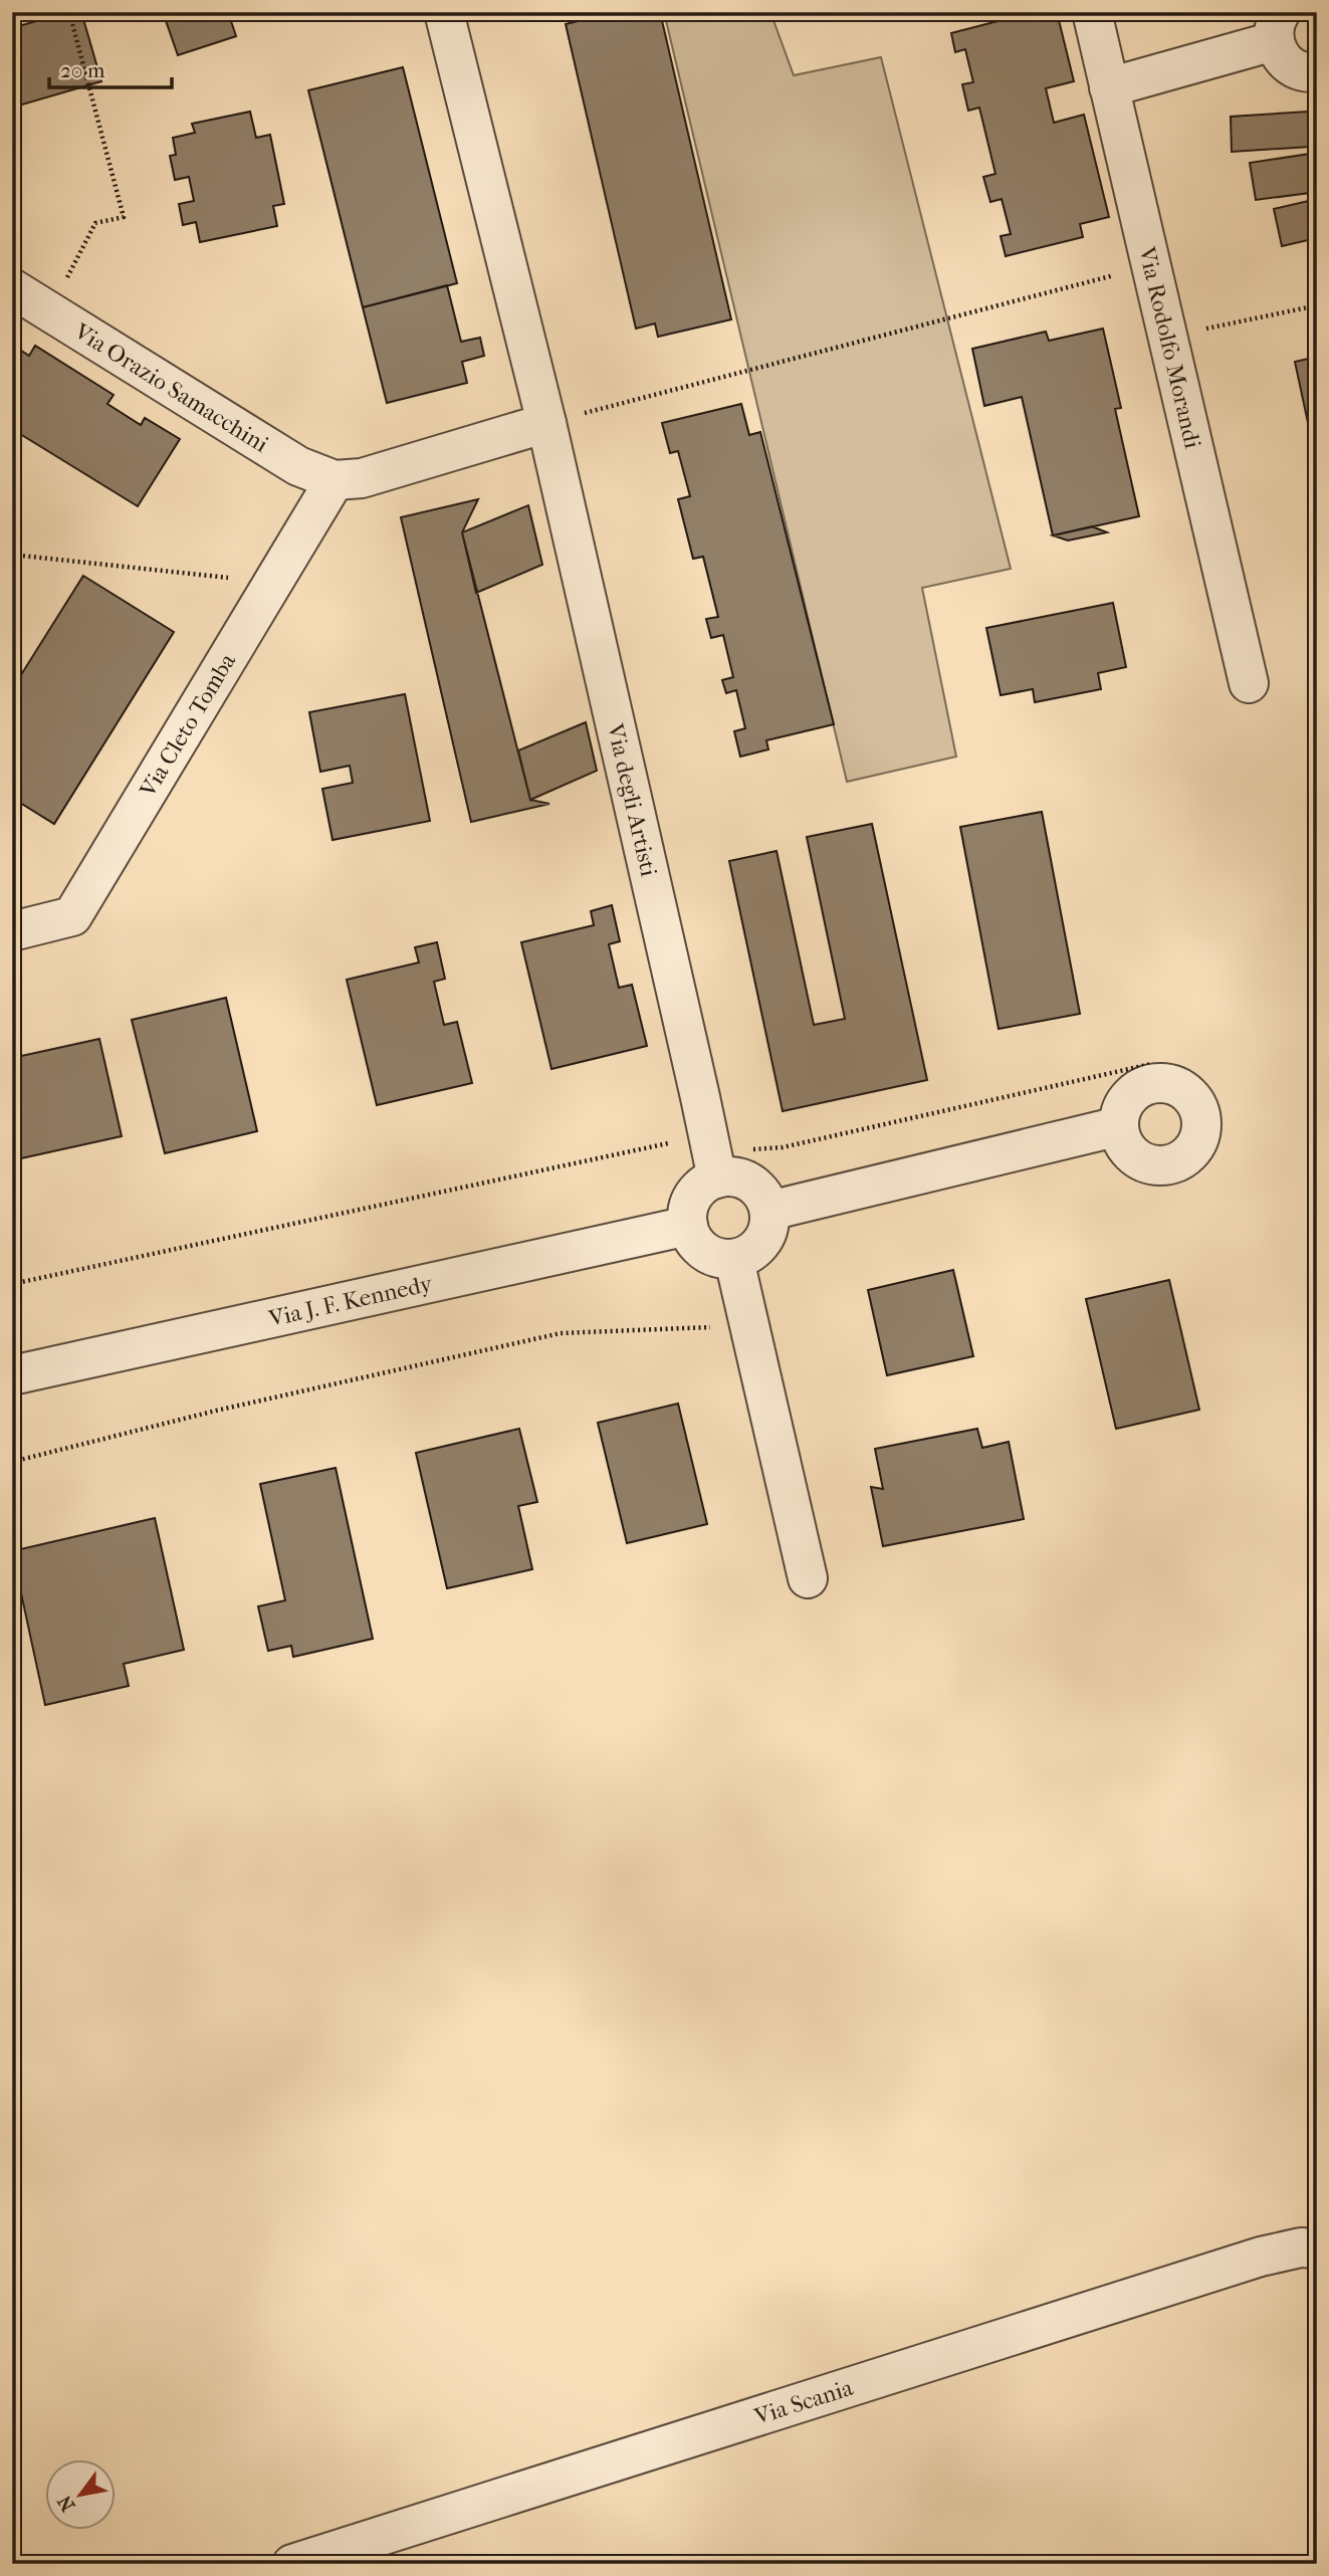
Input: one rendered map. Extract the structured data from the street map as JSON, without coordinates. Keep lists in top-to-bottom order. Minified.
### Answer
{"streets":{"street":["Via Rodolfo Morandi","Via Orazio Samacchini","Via Cleto Tomba","Via degli Artisti","Via J. F. Kennedy","Via Scania"]},"crossings":[["Via Orazio Samacchini","Via Cleto Tomba"],["Via degli Artisti","Via J. F. Kennedy"]],"scale_bar":"20 m","north":"bottom left"}
